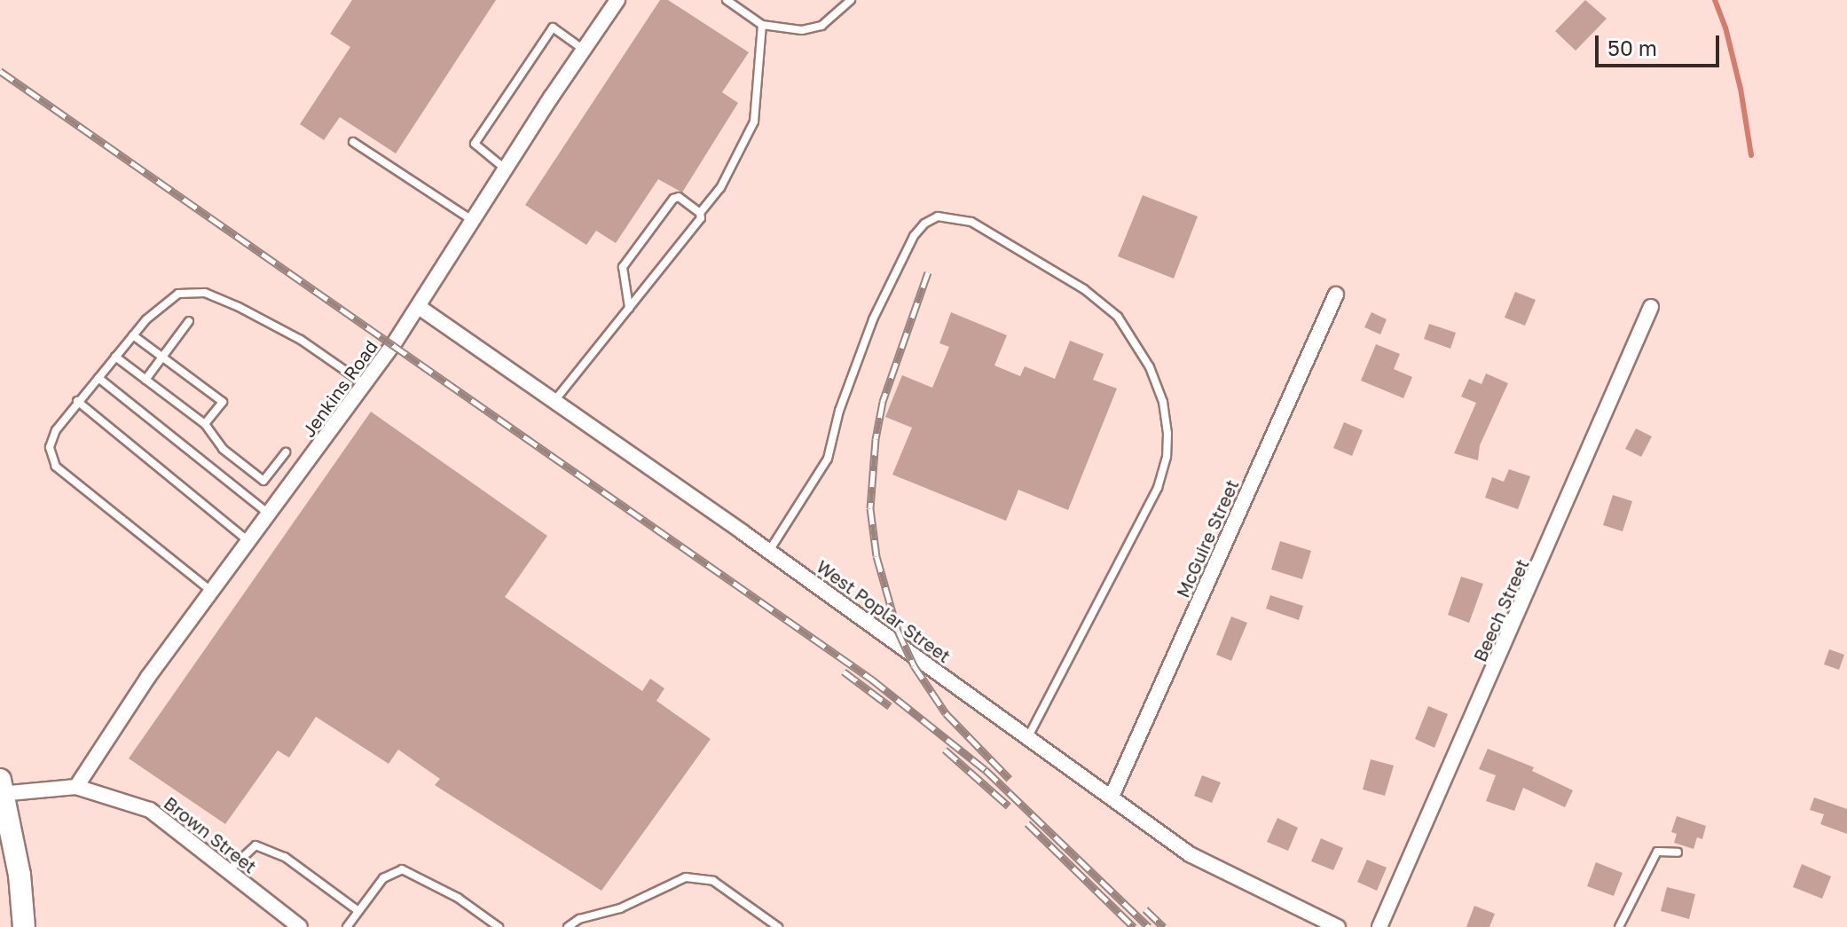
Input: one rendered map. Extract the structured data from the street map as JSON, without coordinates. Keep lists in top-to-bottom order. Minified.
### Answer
{"streets":{"street":["Jenkins Road","McGuire Street","Beech Street","West Poplar Street","Brown Street"]},"crossings":[["Jenkins Road","West Poplar Street"],["Jenkins Road","Brown Street"],["McGuire Street","West Poplar Street"]],"scale_bar":"50 m"}
